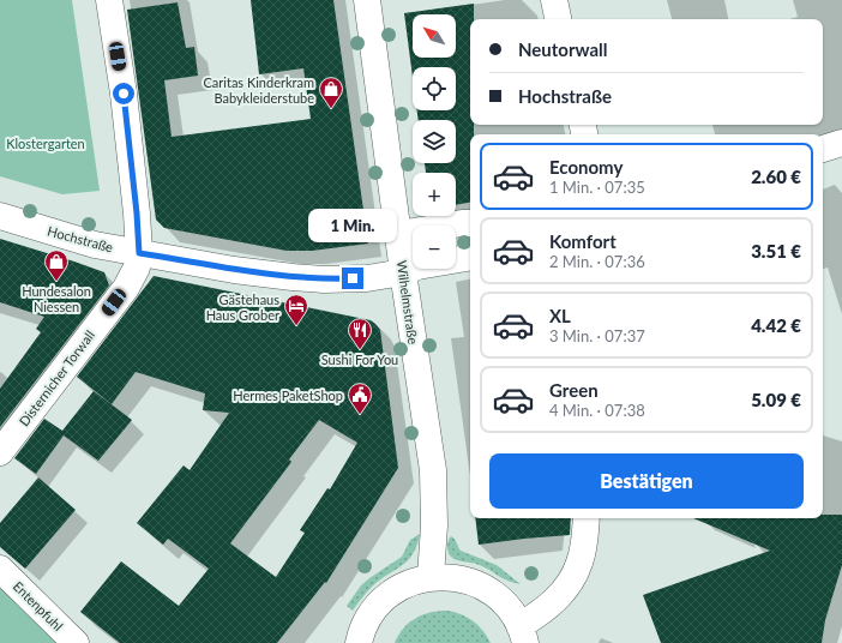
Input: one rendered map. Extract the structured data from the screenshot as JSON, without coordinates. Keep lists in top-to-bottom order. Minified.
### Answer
{"streets":{"street":["Hochstraße","Wilhelmstraße","Disternicher Torwall","Entenpfuhl"]},"crossings":[["Hochstraße","Wilhelmstraße"],["Hochstraße","Disternicher Torwall"]],"parks":["Klostergarten"],"places":{"shop":["Caritas Kinderkram Babykleiderstube","Hundesalon Niessen"],"hotel":["Gästehaus Haus Grober"],"restaurant":["Sushi For You"],"public building":["Hermes PaketShop"]},"north":"top left","page":{"map_buttons":["+","−"],"banner":["Neutorwall","Hochstraße"],"list":[{"name":"Economy","note":"1 Min. · 07:35","value":"2.60 €"},{"name":"Komfort","note":"2 Min. · 07:36","value":"3.51 €"},{"name":"XL","note":"3 Min. · 07:37","value":"4.42 €"},{"name":"Green","note":"4 Min. · 07:38","value":"5.09 €"}],"bubble":"1 Min.","buttons":"Bestätigen"}}
